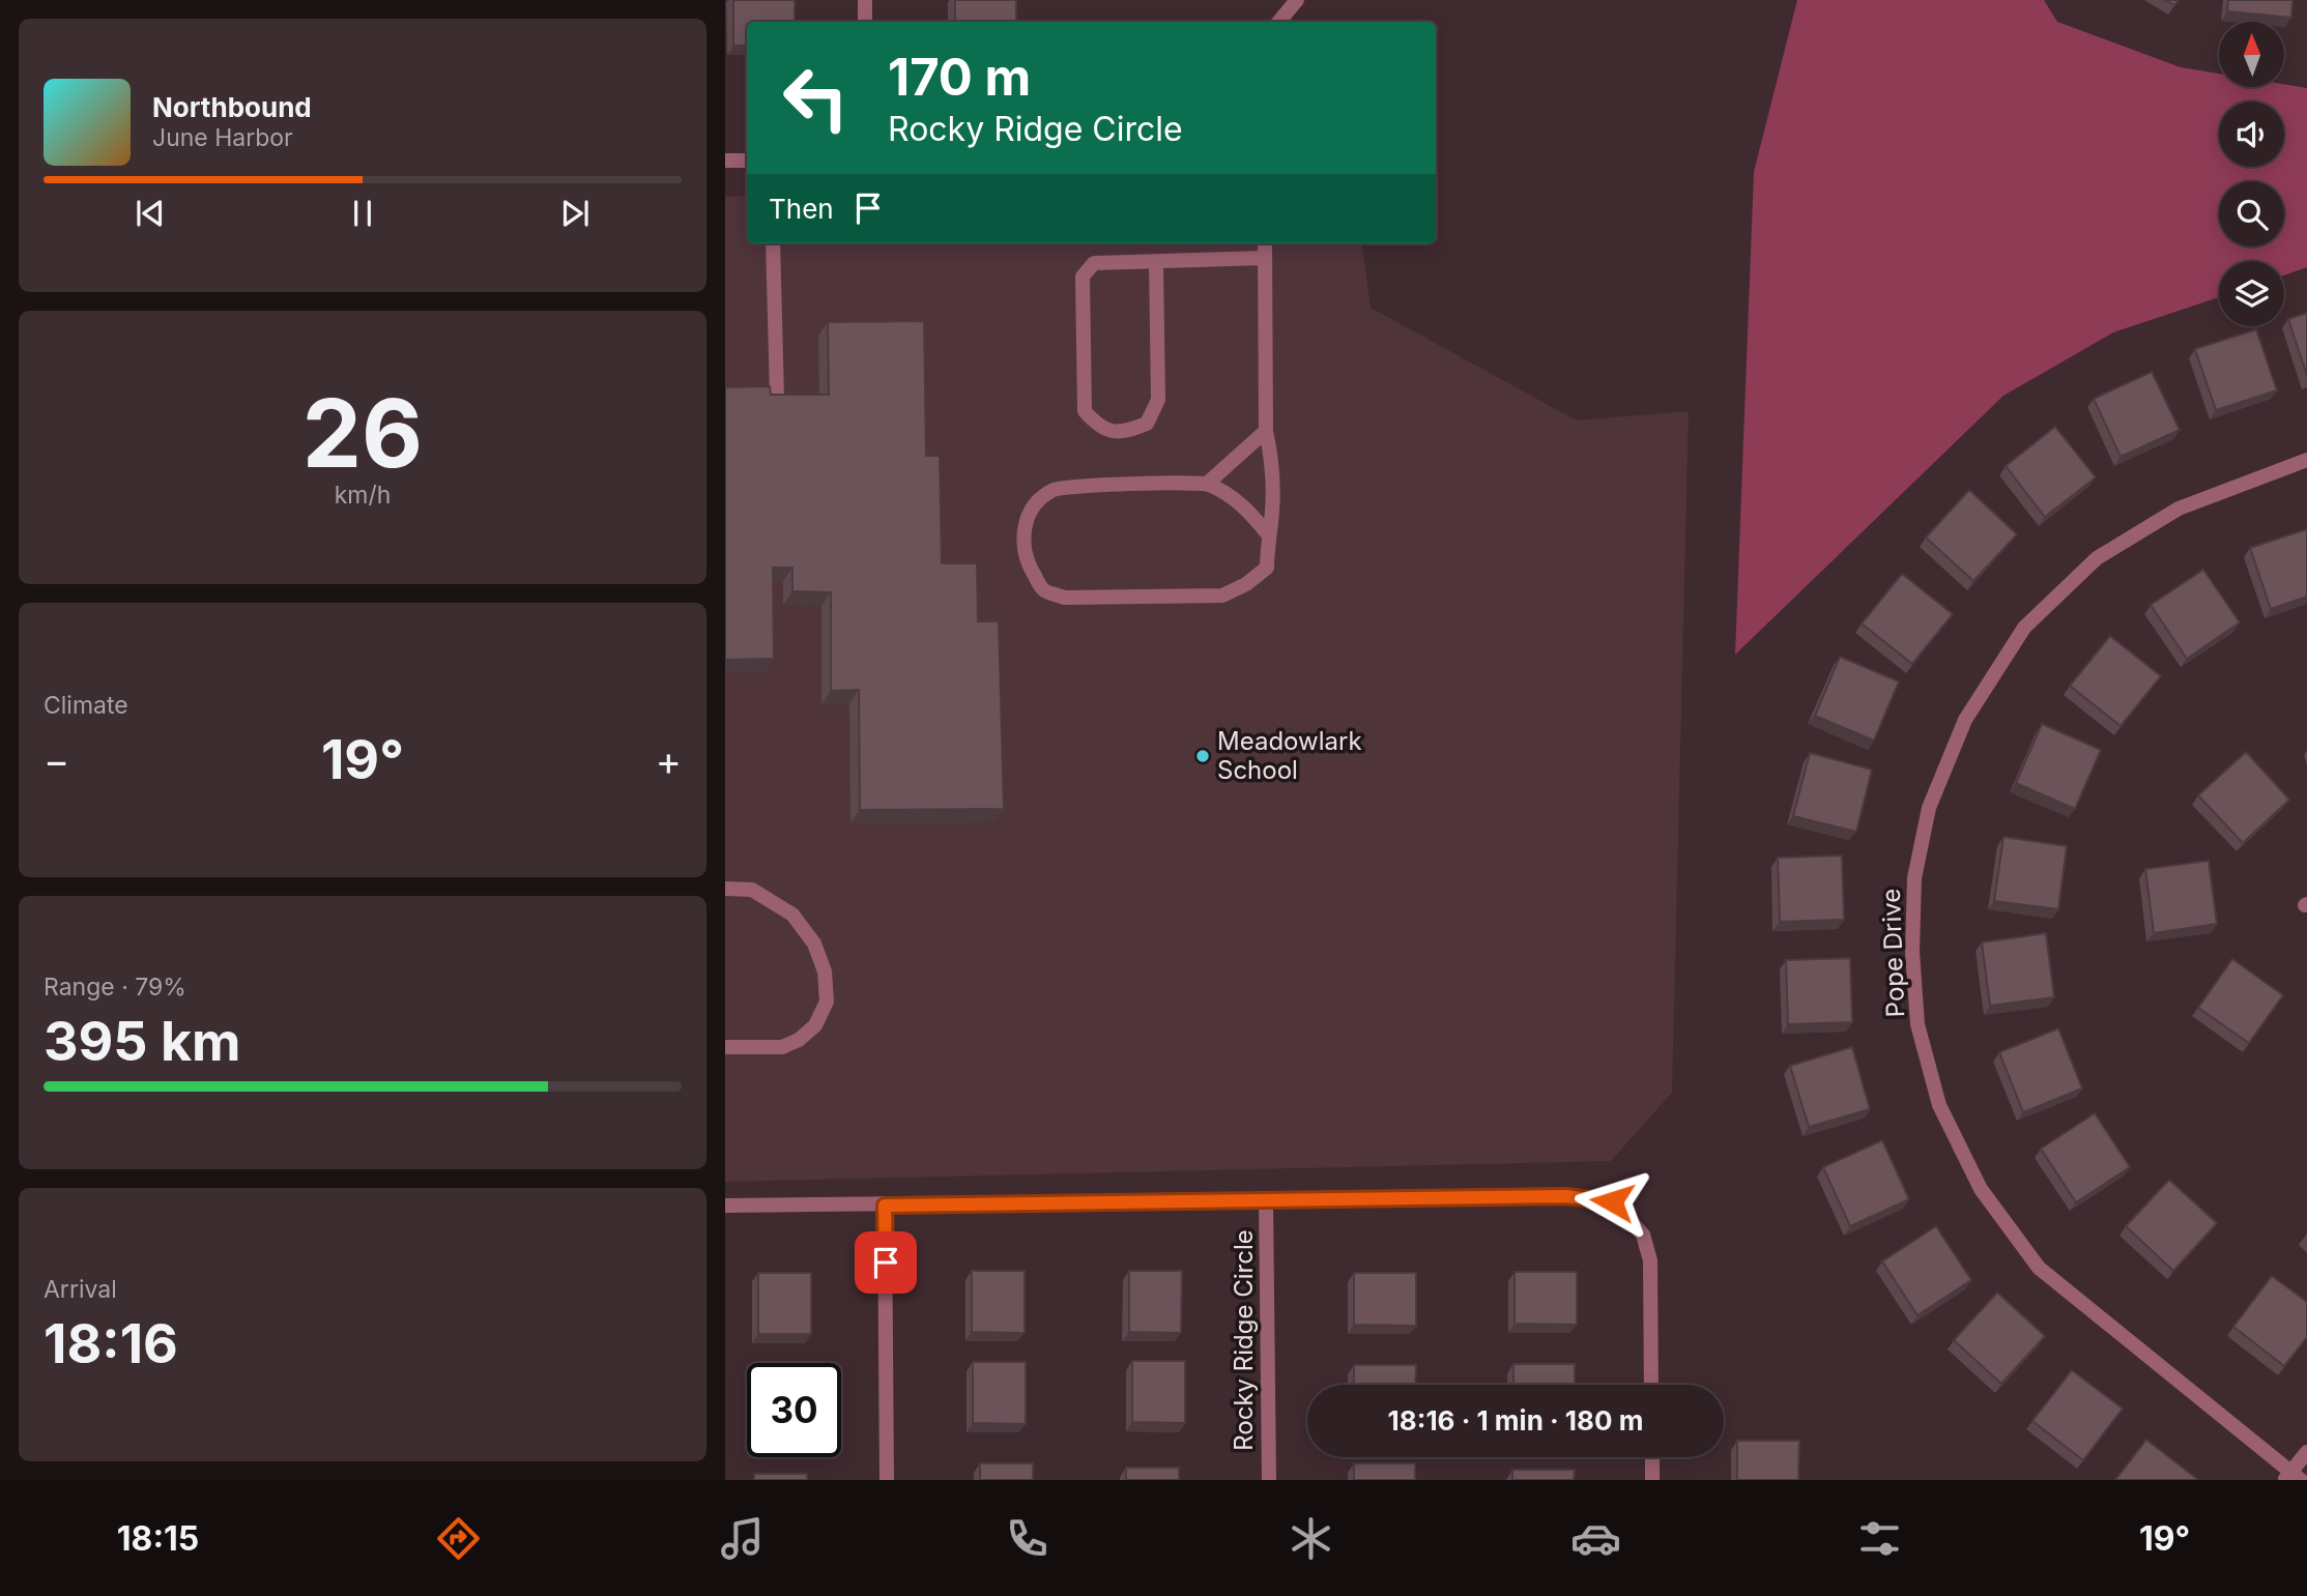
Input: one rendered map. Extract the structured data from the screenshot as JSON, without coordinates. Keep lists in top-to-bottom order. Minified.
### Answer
{"streets":{"street":["Pope Drive","Rocky Ridge Circle"]},"places":["Meadowlark School"],"north":"top","page":{"turn":["170 m","Rocky Ridge Circle"],"song":["Northbound","June Harbor"],"then":"Then","tile":[["26","km/h"],"Climate",["Range · 79%","395 km"],["Arrival","18:16"]],"heat":["−","19°","+"],"limit":"30","trip":"18:16 · 1 min · 180 m","tabs":["18:15","19°"]}}
